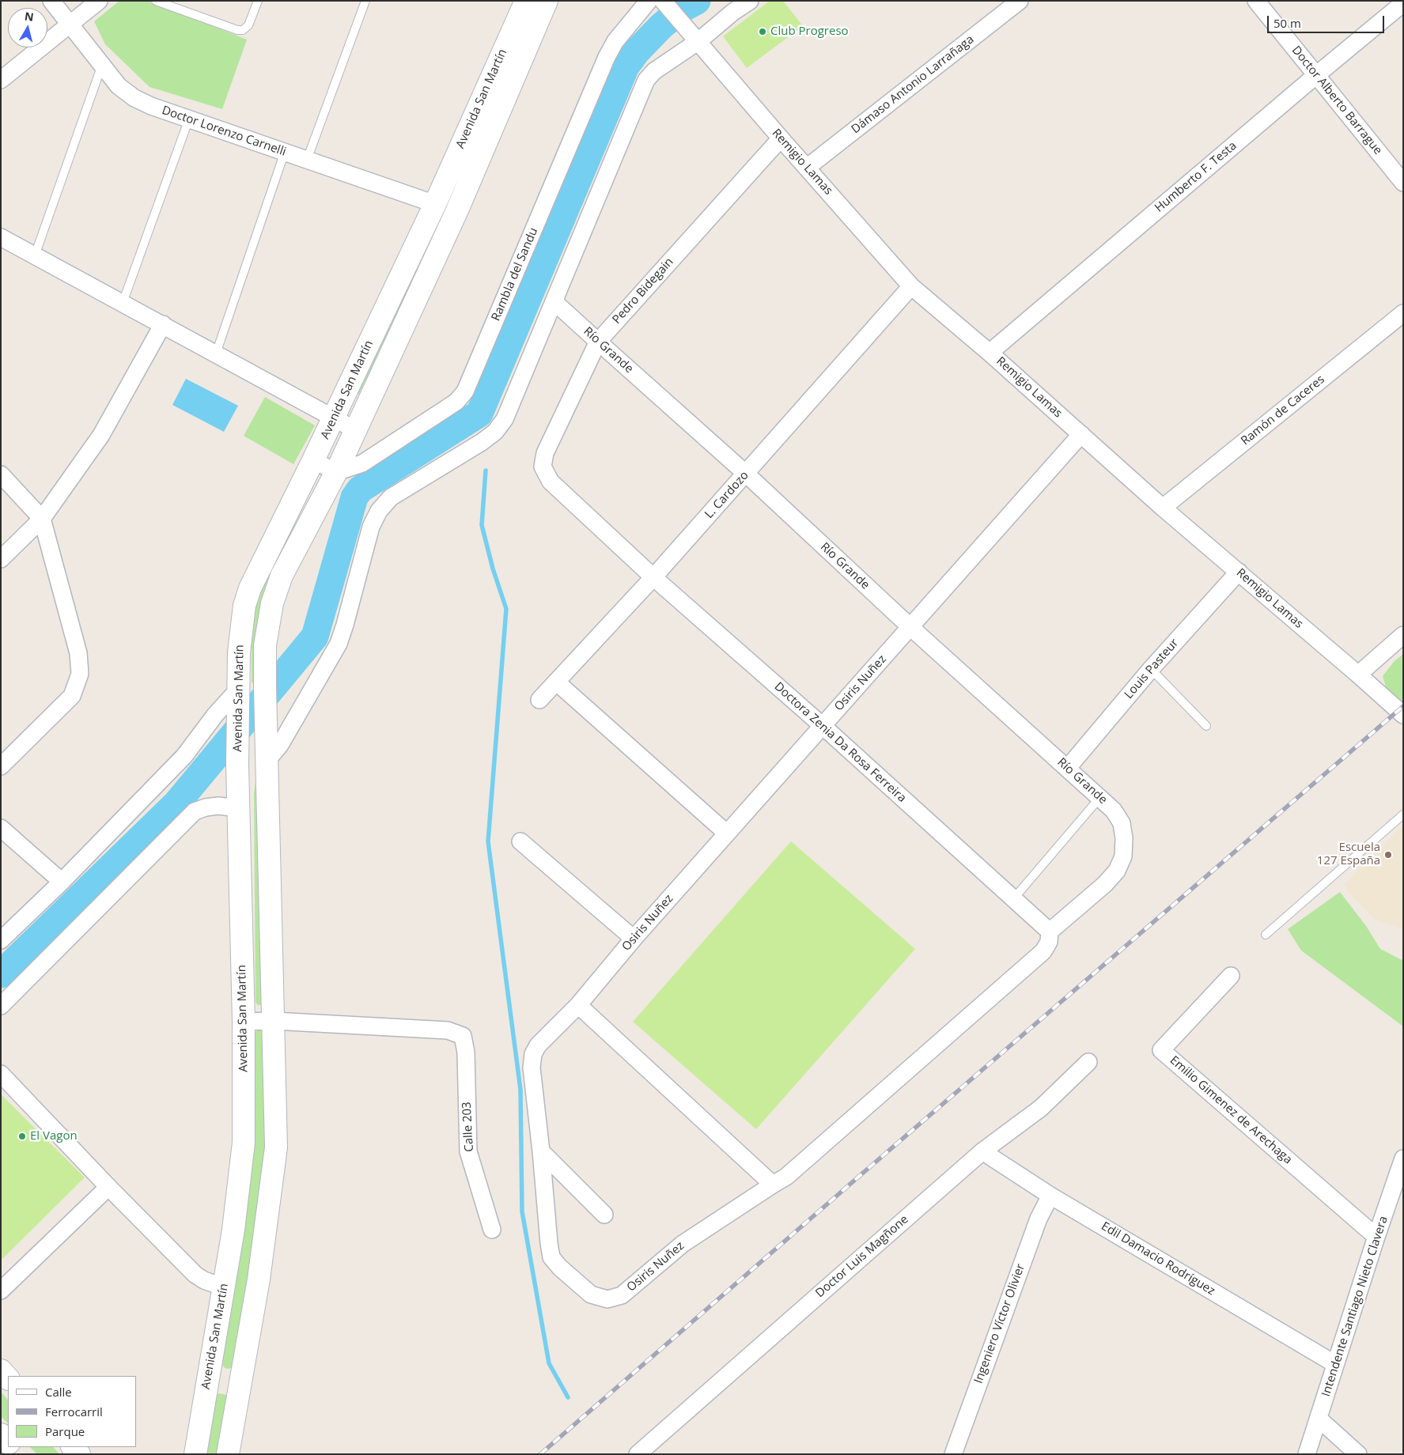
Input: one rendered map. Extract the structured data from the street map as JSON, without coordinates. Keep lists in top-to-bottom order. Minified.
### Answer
{"streets":{"street":["Dámaso Antonio Larrañaga","Avenida San Martín","Doctor Alberto Barrague","Doctor Lorenzo Carnelli","Remigio Lamas","Humberto F. Testa","Rambla del Sandu","Pedro Bidegain","Río Grande","Ramón de Caceres","L. Cardozo","Louis Pasteur","Osiris Nuñez","Doctora Zenia Da Rosa Ferreira","Emilio Gimenez de Arechaga","Calle 203","Doctor Luis Magñone","Edil Damacio Rodríguez","Intendente Santiago Nieto Clavera","Ingeniero Víctor Olivier"]},"crossings":[["Dámaso Antonio Larrañaga","Remigio Lamas"],["Avenida San Martín","Doctor Lorenzo Carnelli"],["Avenida San Martín","Rambla del Sandu"],["Avenida San Martín","Calle 203"],["Doctor Alberto Barrague","Humberto F. Testa"],["Remigio Lamas","Humberto F. Testa"],["Remigio Lamas","Pedro Bidegain"],["Remigio Lamas","Ramón de Caceres"],["Remigio Lamas","L. Cardozo"],["Remigio Lamas","Louis Pasteur"],["Remigio Lamas","Osiris Nuñez"],["Pedro Bidegain","Río Grande"],["Pedro Bidegain","Doctora Zenia Da Rosa Ferreira"],["Río Grande","L. Cardozo"],["Río Grande","Louis Pasteur"],["Río Grande","Osiris Nuñez"],["Río Grande","Doctora Zenia Da Rosa Ferreira"],["L. Cardozo","Doctora Zenia Da Rosa Ferreira"],["Osiris Nuñez","Doctora Zenia Da Rosa Ferreira"],["Emilio Gimenez de Arechaga","Intendente Santiago Nieto Clavera"],["Doctor Luis Magñone","Edil Damacio Rodríguez"],["Edil Damacio Rodríguez","Intendente Santiago Nieto Clavera"],["Edil Damacio Rodríguez","Ingeniero Víctor Olivier"]],"places":["Club Progreso","Escuela 127 España","El Vagon"],"legend":["Calle","Ferrocarril","Parque"],"scale_bar":"50 m","north":"top"}
